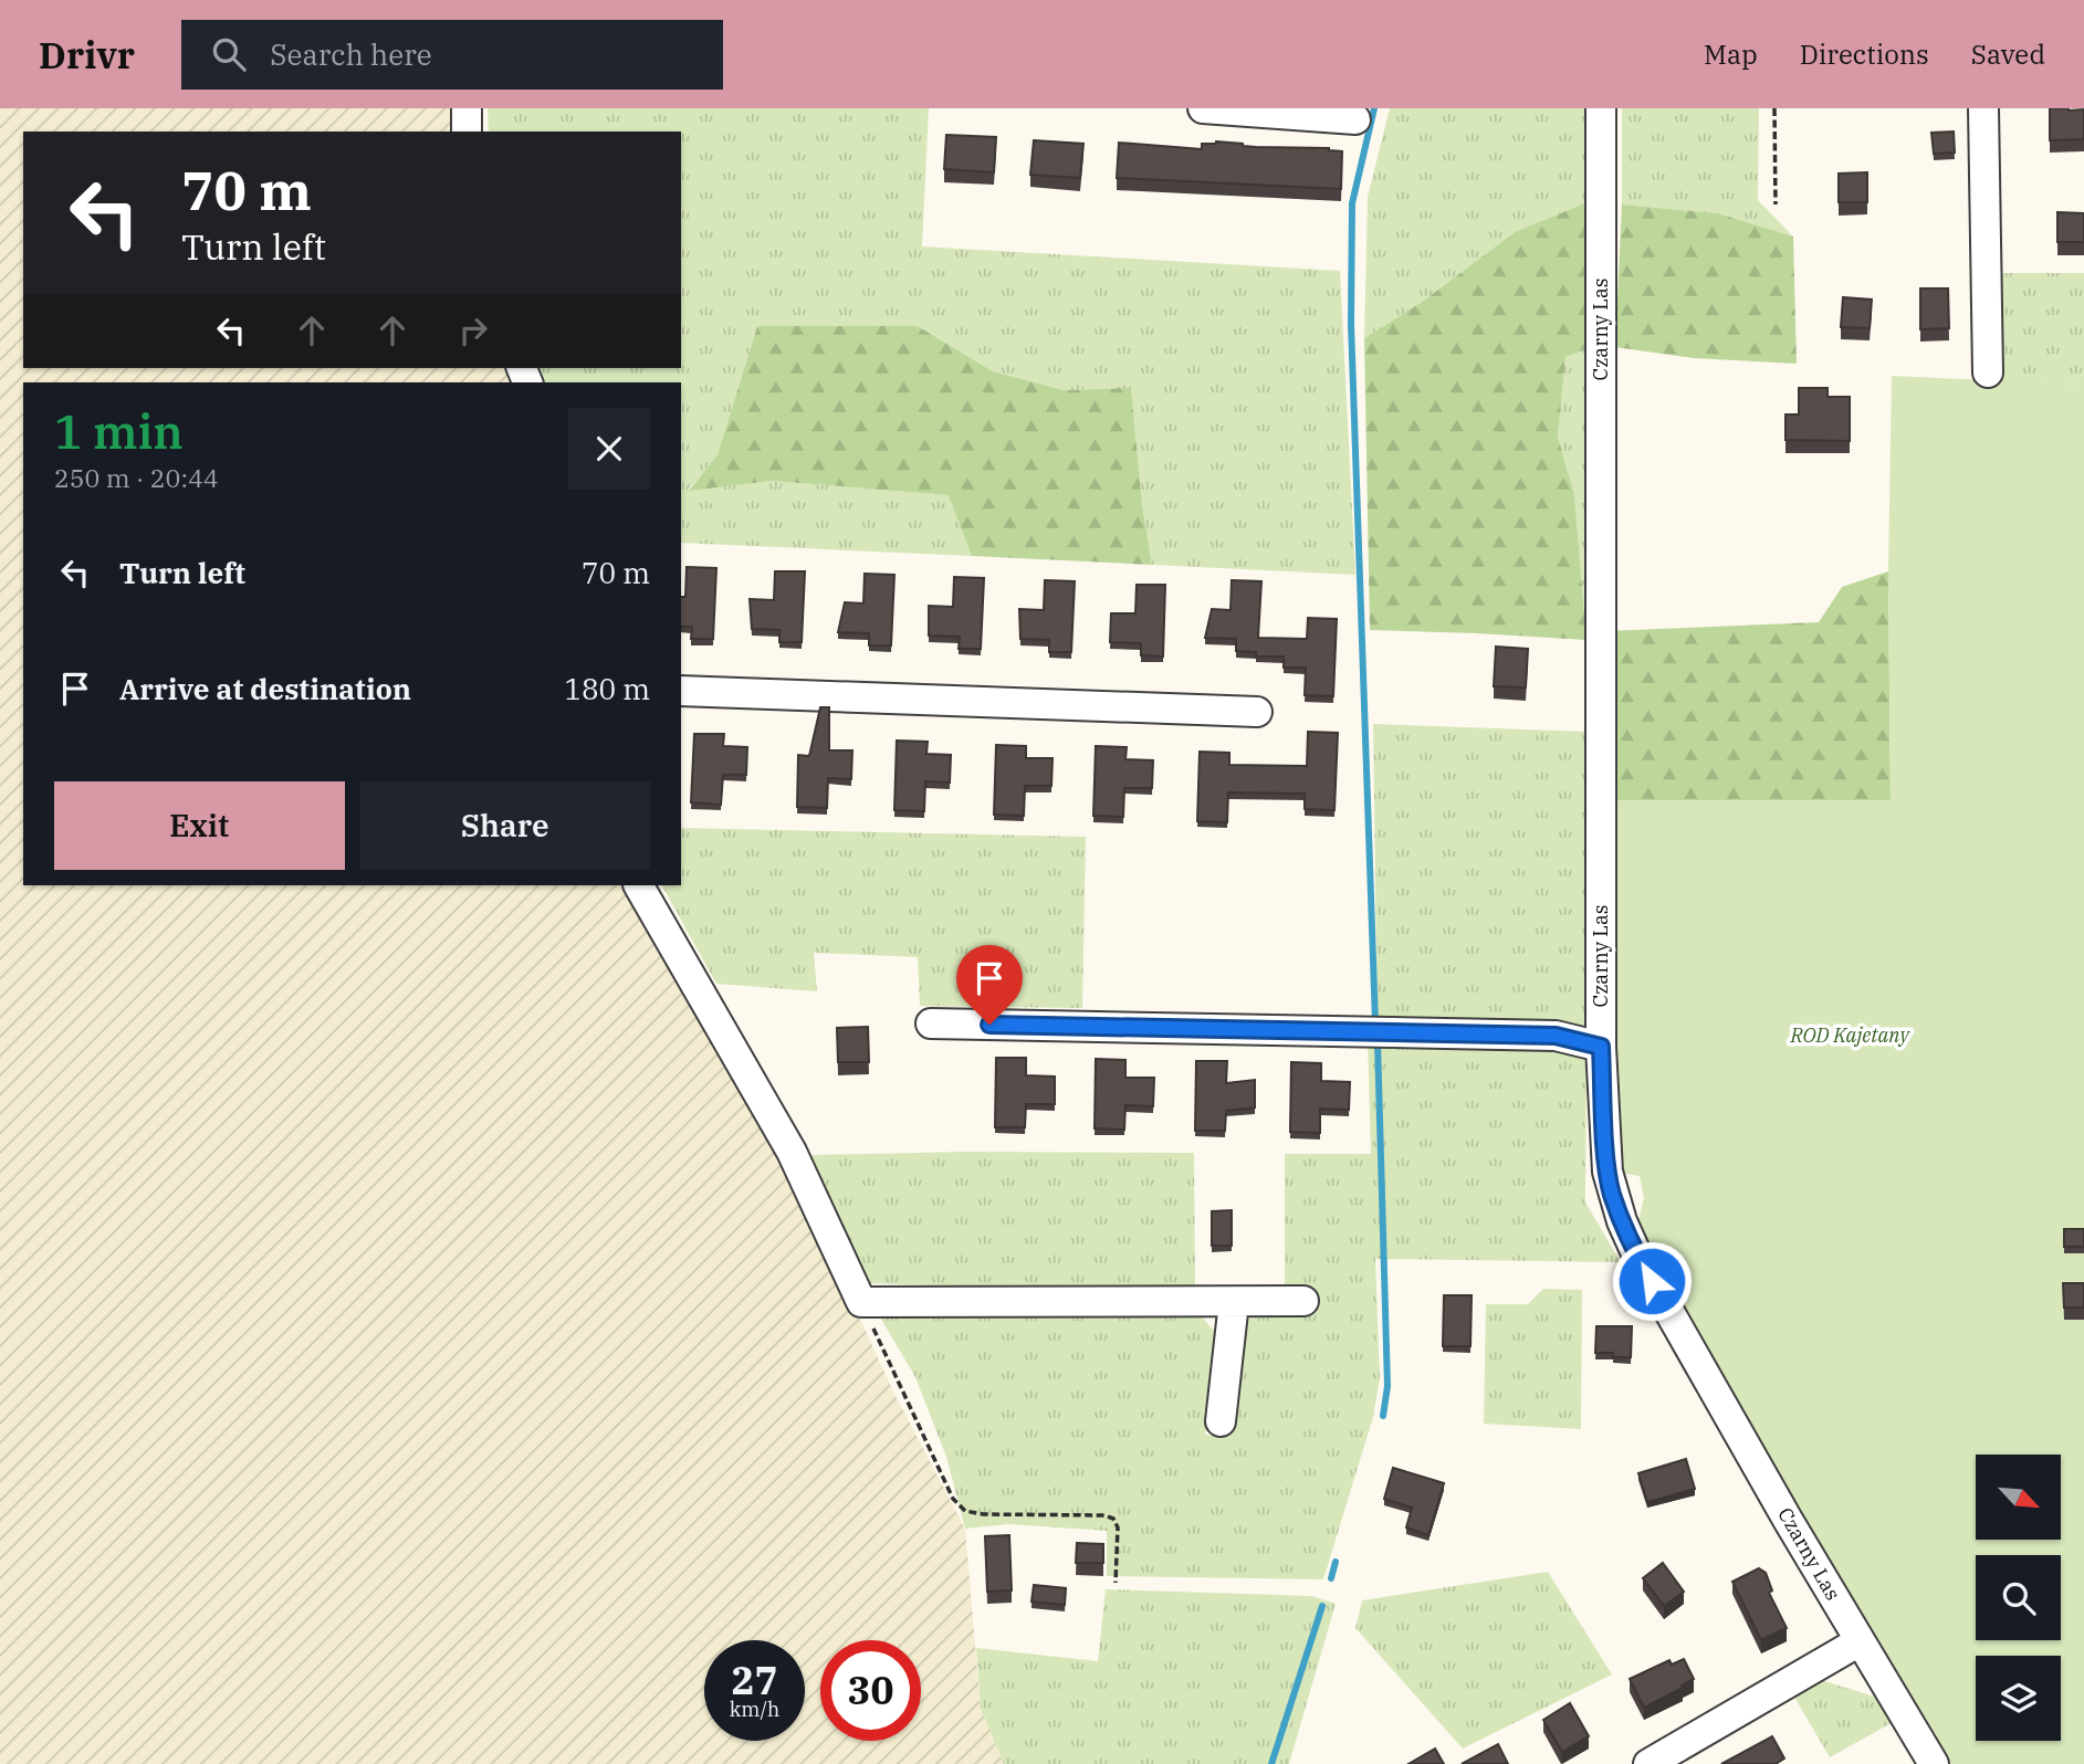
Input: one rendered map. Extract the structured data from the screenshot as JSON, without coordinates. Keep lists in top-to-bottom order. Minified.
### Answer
{"streets":{"street":["Czarny Las"]},"parks":["ROD Kajetany"],"north":"bottom right","page":{"header":"Drivr","search":"Search here","nav":["Map","Directions","Saved"],"turn":["70 m","Turn left"],"heading":["1 min","250 m · 20:44"],"list":[{"name":"Turn left","value":"70 m"},{"name":"Arrive at destination","value":"180 m"}],"buttons":["Exit","Share"],"speed":"27 km/h","limit":"30"}}
